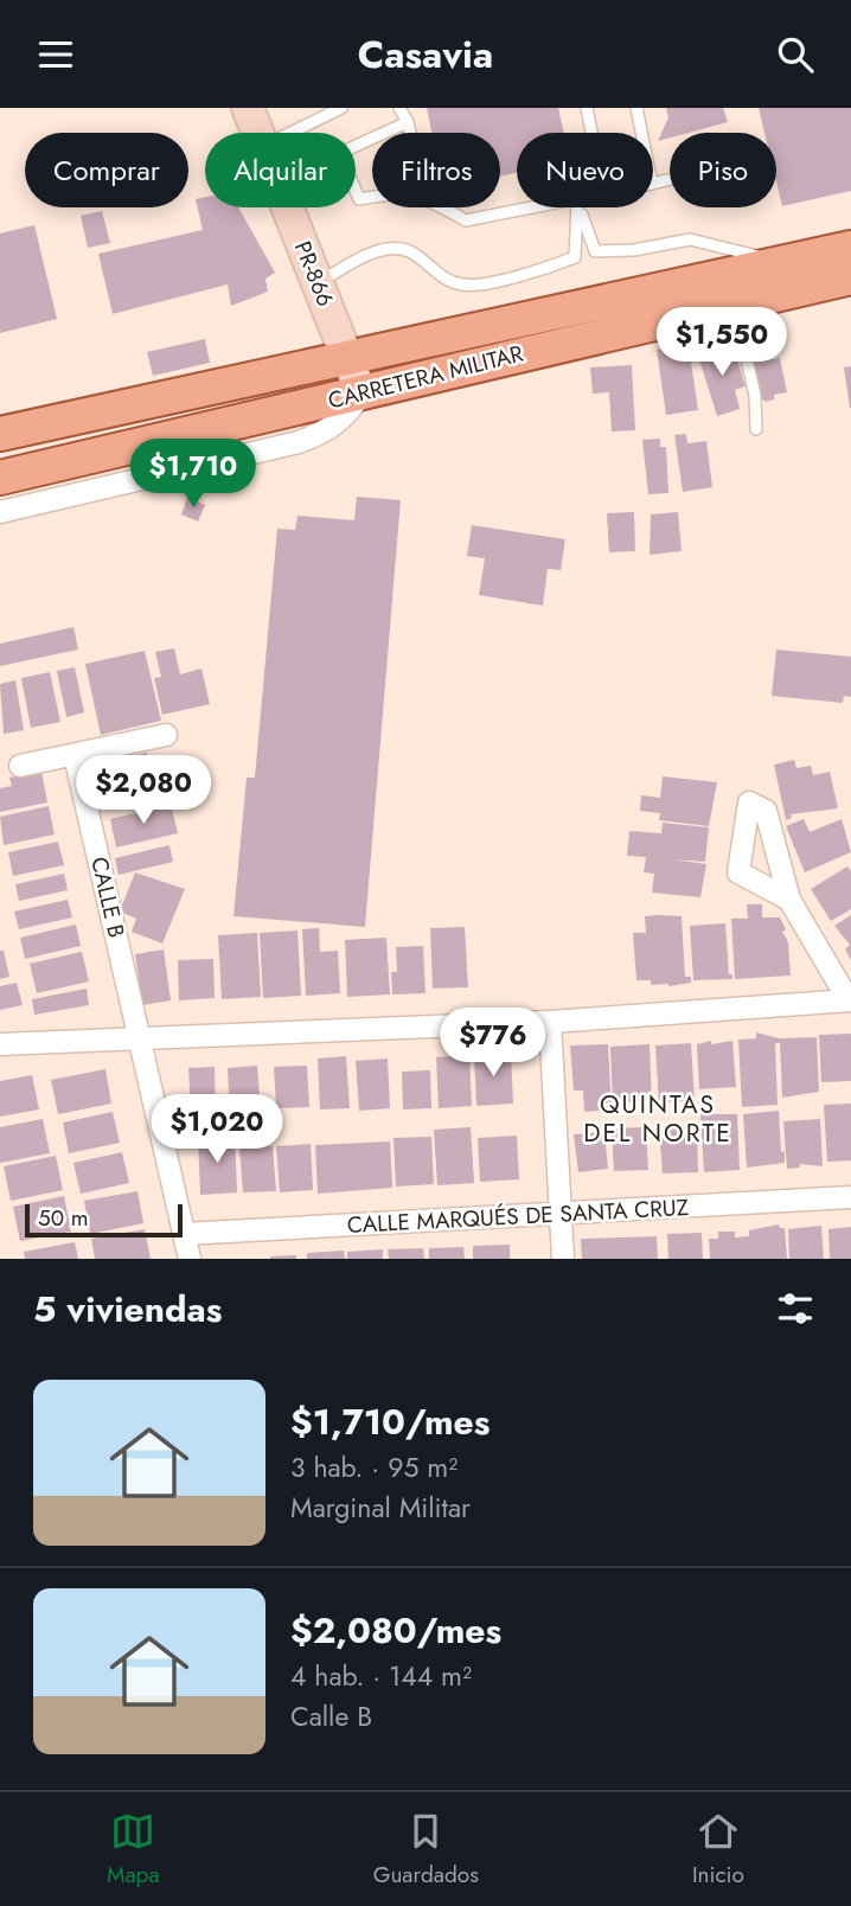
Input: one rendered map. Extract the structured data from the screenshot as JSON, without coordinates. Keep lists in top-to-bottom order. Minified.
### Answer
{"streets":{"main road":["CARRETERA MILITAR"],"street":["PR-866","CALLE B","CALLE MARQUÉS DE SANTA CRUZ"]},"crossings":[["PR-866","CARRETERA MILITAR"],["CALLE B","CALLE MARQUÉS DE SANTA CRUZ"]],"districts":["QUINTAS DEL NORTE"],"scale_bar":"50 m","page":{"header":"Casavia","chip":["Comprar","Alquilar","Filtros","Nuevo","Piso"],"price":["$1,550","$1,710","$2,080","$776","$1,020"],"scale":"50 m","heading":"5 viviendas","list":[{"name":"$1,710/mes","note":"3 hab. · 95 m² · Marginal Militar"},{"name":"$2,080/mes","note":"4 hab. · 144 m² · Calle B"}],"tabs":["Mapa","Guardados","Inicio"]}}
